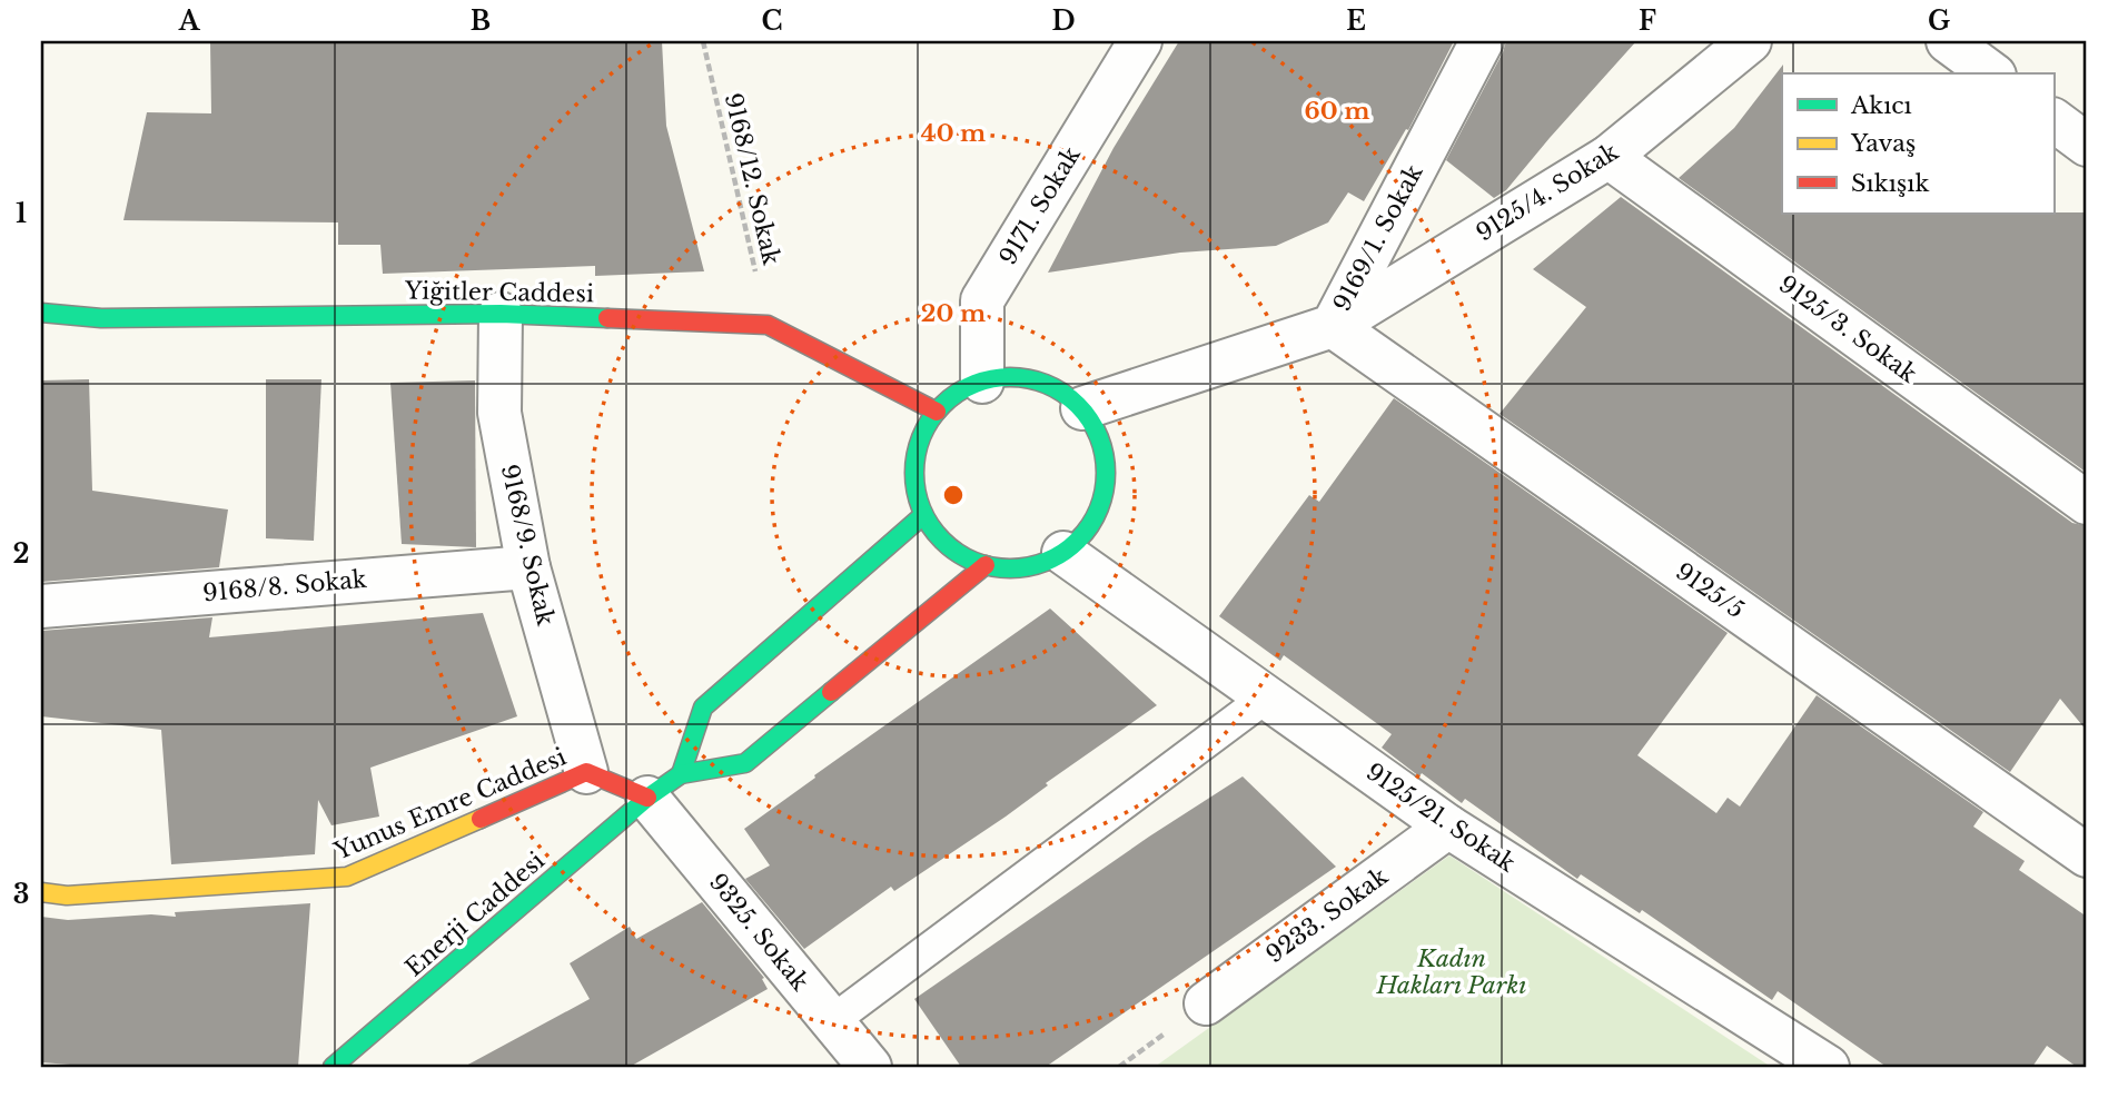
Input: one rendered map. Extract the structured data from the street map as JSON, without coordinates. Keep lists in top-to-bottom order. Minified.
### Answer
{"streets":{"main road":["Yiğitler Caddesi","Yunus Emre Caddesi","Enerji Caddesi"],"street":["9125/4. Sokak","9171. Sokak","9169/1. Sokak","9125/3. Sokak","9168/9. Sokak","9168/8. Sokak","9125/5","9125/21. Sokak","9233. Sokak","9325. Sokak"],"path":["9168/12. Sokak"]},"crossings":[["9168/12. Sokak","Yiğitler Caddesi"],["9125/4. Sokak","9169/1. Sokak"],["9125/4. Sokak","9125/3. Sokak"],["9125/4. Sokak","9125/5"],["9171. Sokak","9169/1. Sokak"],["9171. Sokak","Yiğitler Caddesi"],["9171. Sokak","9125/21. Sokak"],["9169/1. Sokak","Yiğitler Caddesi"],["9169/1. Sokak","9125/5"],["9169/1. Sokak","9125/21. Sokak"],["Yiğitler Caddesi","9168/9. Sokak"],["Yiğitler Caddesi","9125/21. Sokak"],["9168/9. Sokak","9168/8. Sokak"],["9168/9. Sokak","Yunus Emre Caddesi"],["Yunus Emre Caddesi","Enerji Caddesi"],["Yunus Emre Caddesi","9325. Sokak"],["9125/21. Sokak","9233. Sokak"],["Enerji Caddesi","9325. Sokak"]],"parks":["Kadın Hakları Parkı"],"legend":["Akıcı","Yavaş","Sıkışık"],"grid":{"columns":["A","B","C","D","E","F","G"],"rows":["1","2","3"]},"rings":["60 m","40 m","20 m"]}
